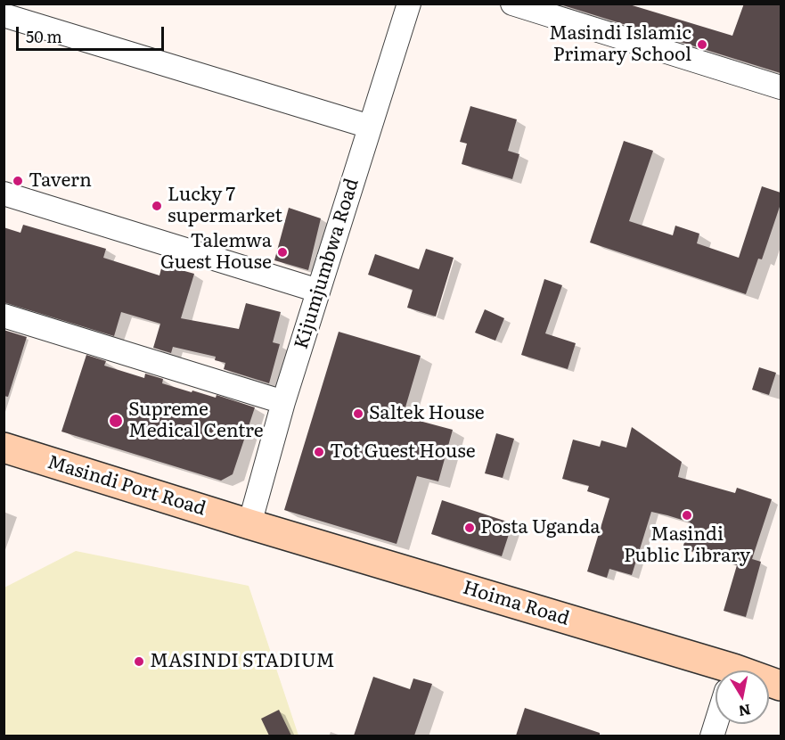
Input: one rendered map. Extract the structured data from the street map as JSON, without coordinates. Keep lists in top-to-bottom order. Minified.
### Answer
{"streets":{"main road":["Masindi Port Road","Hoima Road"],"street":["Kijumjumbwa Road"]},"crossings":[["Kijumjumbwa Road","Masindi Port Road"],["Kijumjumbwa Road","Hoima Road"],["Masindi Port Road","Hoima Road"]],"places":["Masindi Islamic Primary School","Tavern","Lucky 7 supermarket","Talemwa Guest House","Saltek House","Supreme Medical Centre","Tot Guest House","Masindi Public Library","Posta Uganda","MASINDI STADIUM"],"scale_bar":"50 m","north":"bottom"}
